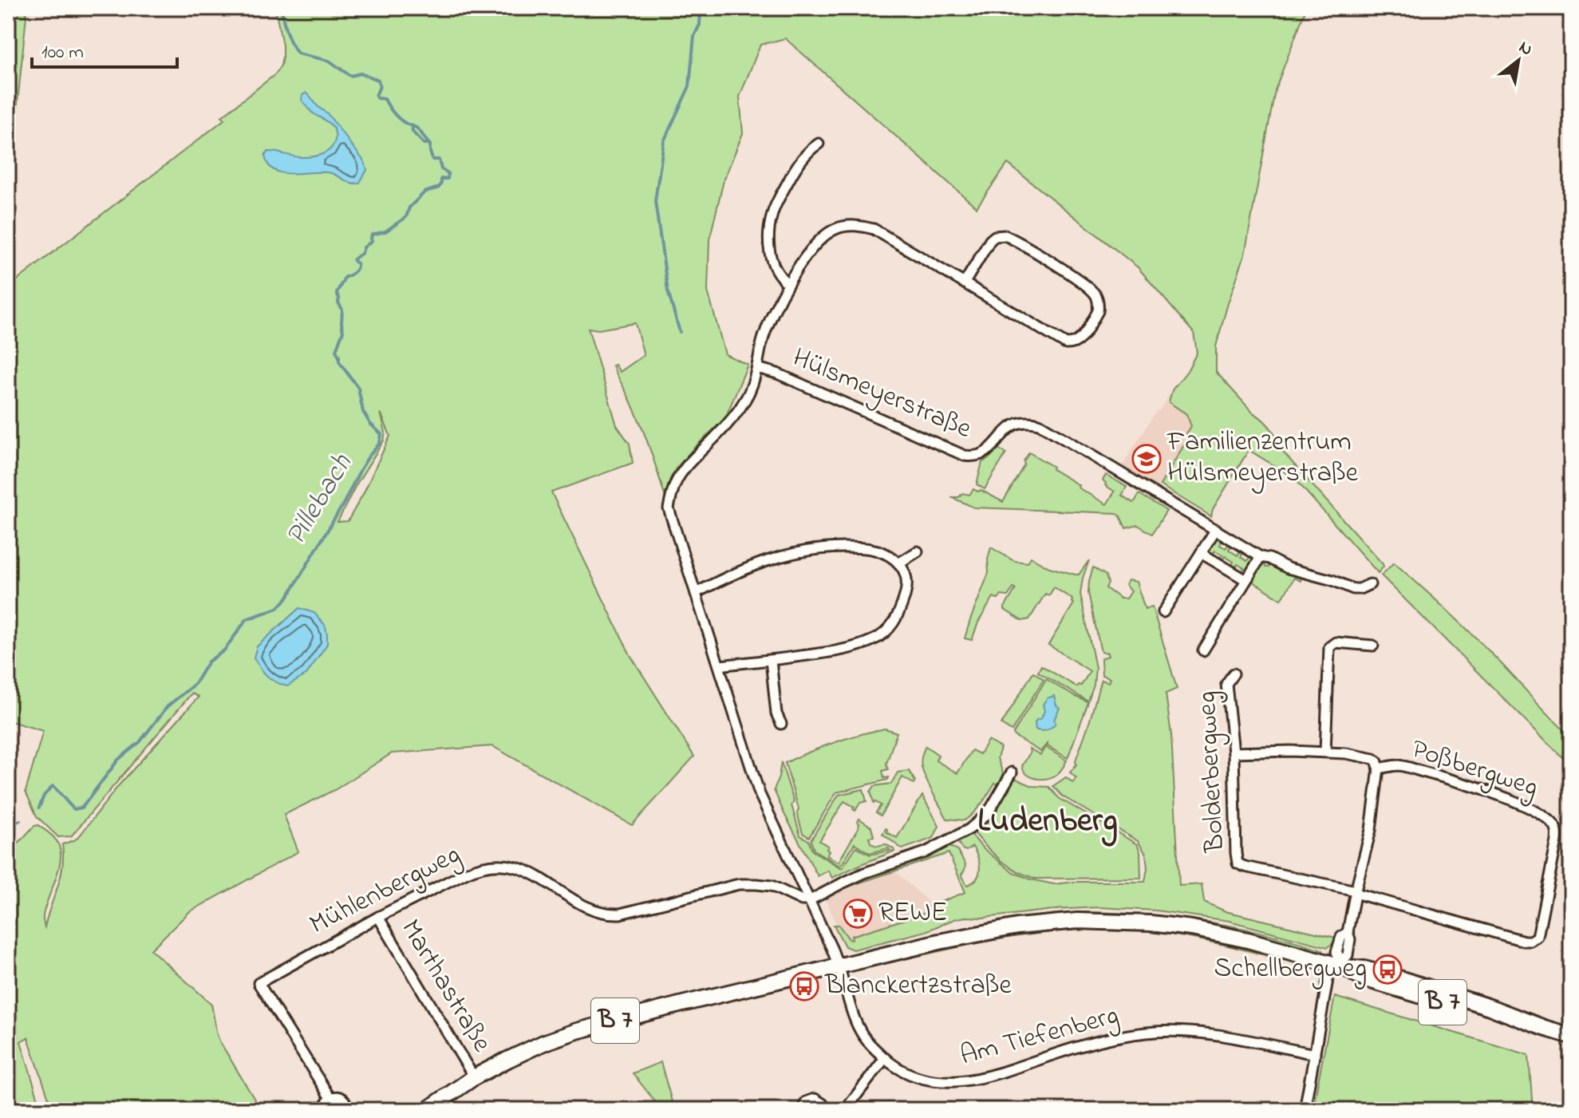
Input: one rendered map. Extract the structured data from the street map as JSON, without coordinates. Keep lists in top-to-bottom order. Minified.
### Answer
{"streets":{"main road":["B 7"],"street":["Hülsmeyerstraße","Poßbergweg","Bolderbergweg","Mühlenbergweg","Marthastraße","Am Tiefenberg"]},"crossings":[["Poßbergweg","Bolderbergweg"],["Mühlenbergweg","Marthastraße"],["Marthastraße","B 7"],["B 7","Am Tiefenberg"]],"districts":["Ludenberg"],"water":["Pillebach"],"places":{"school or university":["Familienzentrum Hülsmeyerstraße"],"supermarket":["REWE"],"bus stop":["Schellbergweg","Blanckertzstraße"]},"scale_bar":"100 m","north":"top right"}
